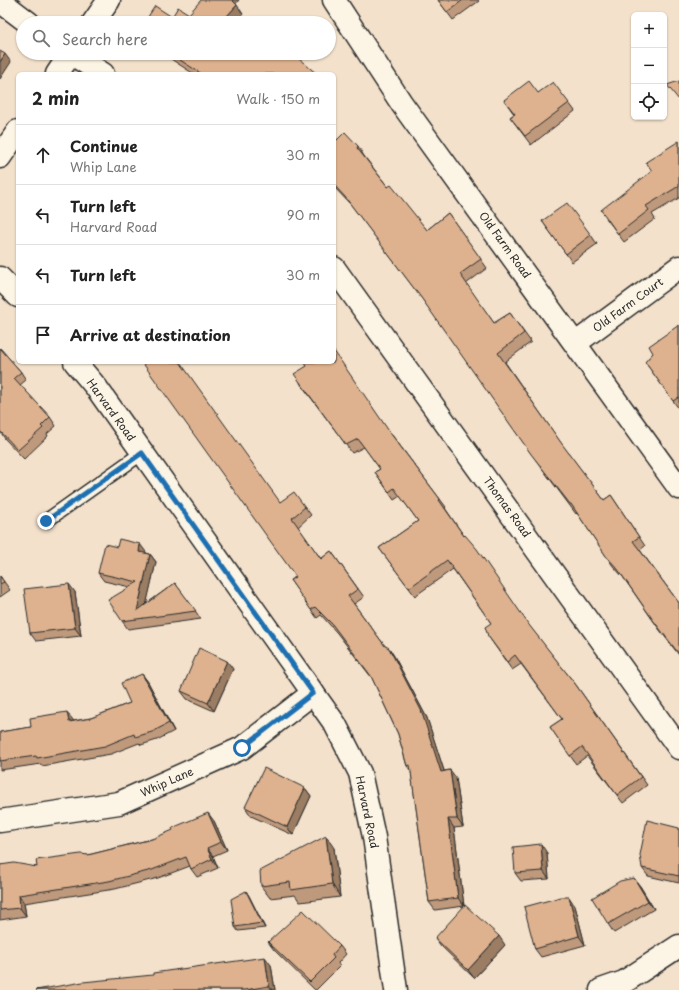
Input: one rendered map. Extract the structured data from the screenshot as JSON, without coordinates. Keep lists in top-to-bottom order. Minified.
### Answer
{"streets":{"street":["Old Farm Road","Old Farm Court","Harvard Road","Thomas Road","Whip Lane"]},"crossings":[["Old Farm Road","Old Farm Court"],["Harvard Road","Whip Lane"]],"page":{"map_buttons":["+","−"],"search":"Search here","heading":["2 min","Walk · 150 m"],"list":[["Continue","Whip Lane","30 m"],["Turn left","Harvard Road","90 m"],["Turn left","30 m"],"Arrive at destination"]}}
